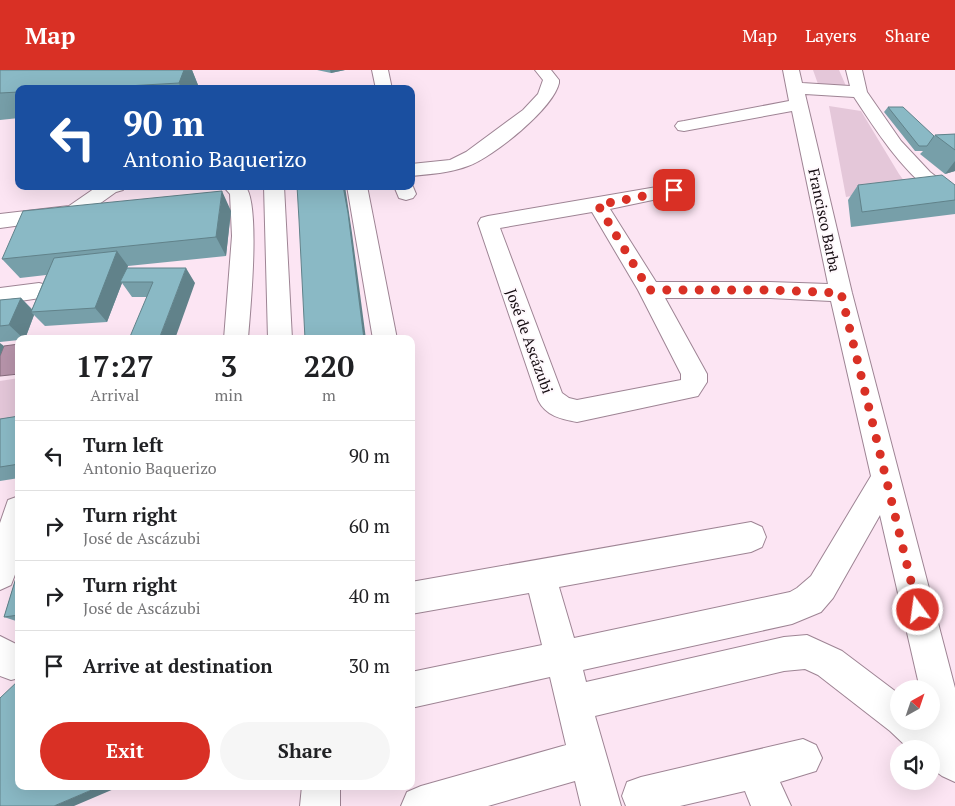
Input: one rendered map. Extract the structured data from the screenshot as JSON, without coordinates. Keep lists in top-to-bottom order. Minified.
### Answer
{"streets":{"street":["Francisco Barba","José de Ascázubi"]},"north":"top right","page":{"header":"Map","nav":["Map","Layers","Share"],"turn":["90 m","Antonio Baquerizo"],"eta":["17:27","Arrival","3","min","220","m"],"list":[{"name":"Turn left","note":"Antonio Baquerizo","value":"90 m"},{"name":"Turn right","note":"José de Ascázubi","value":"60 m"},{"name":"Turn right","note":"José de Ascázubi","value":"40 m"},{"name":"Arrive at destination","value":"30 m"}],"buttons":["Exit","Share"]}}
